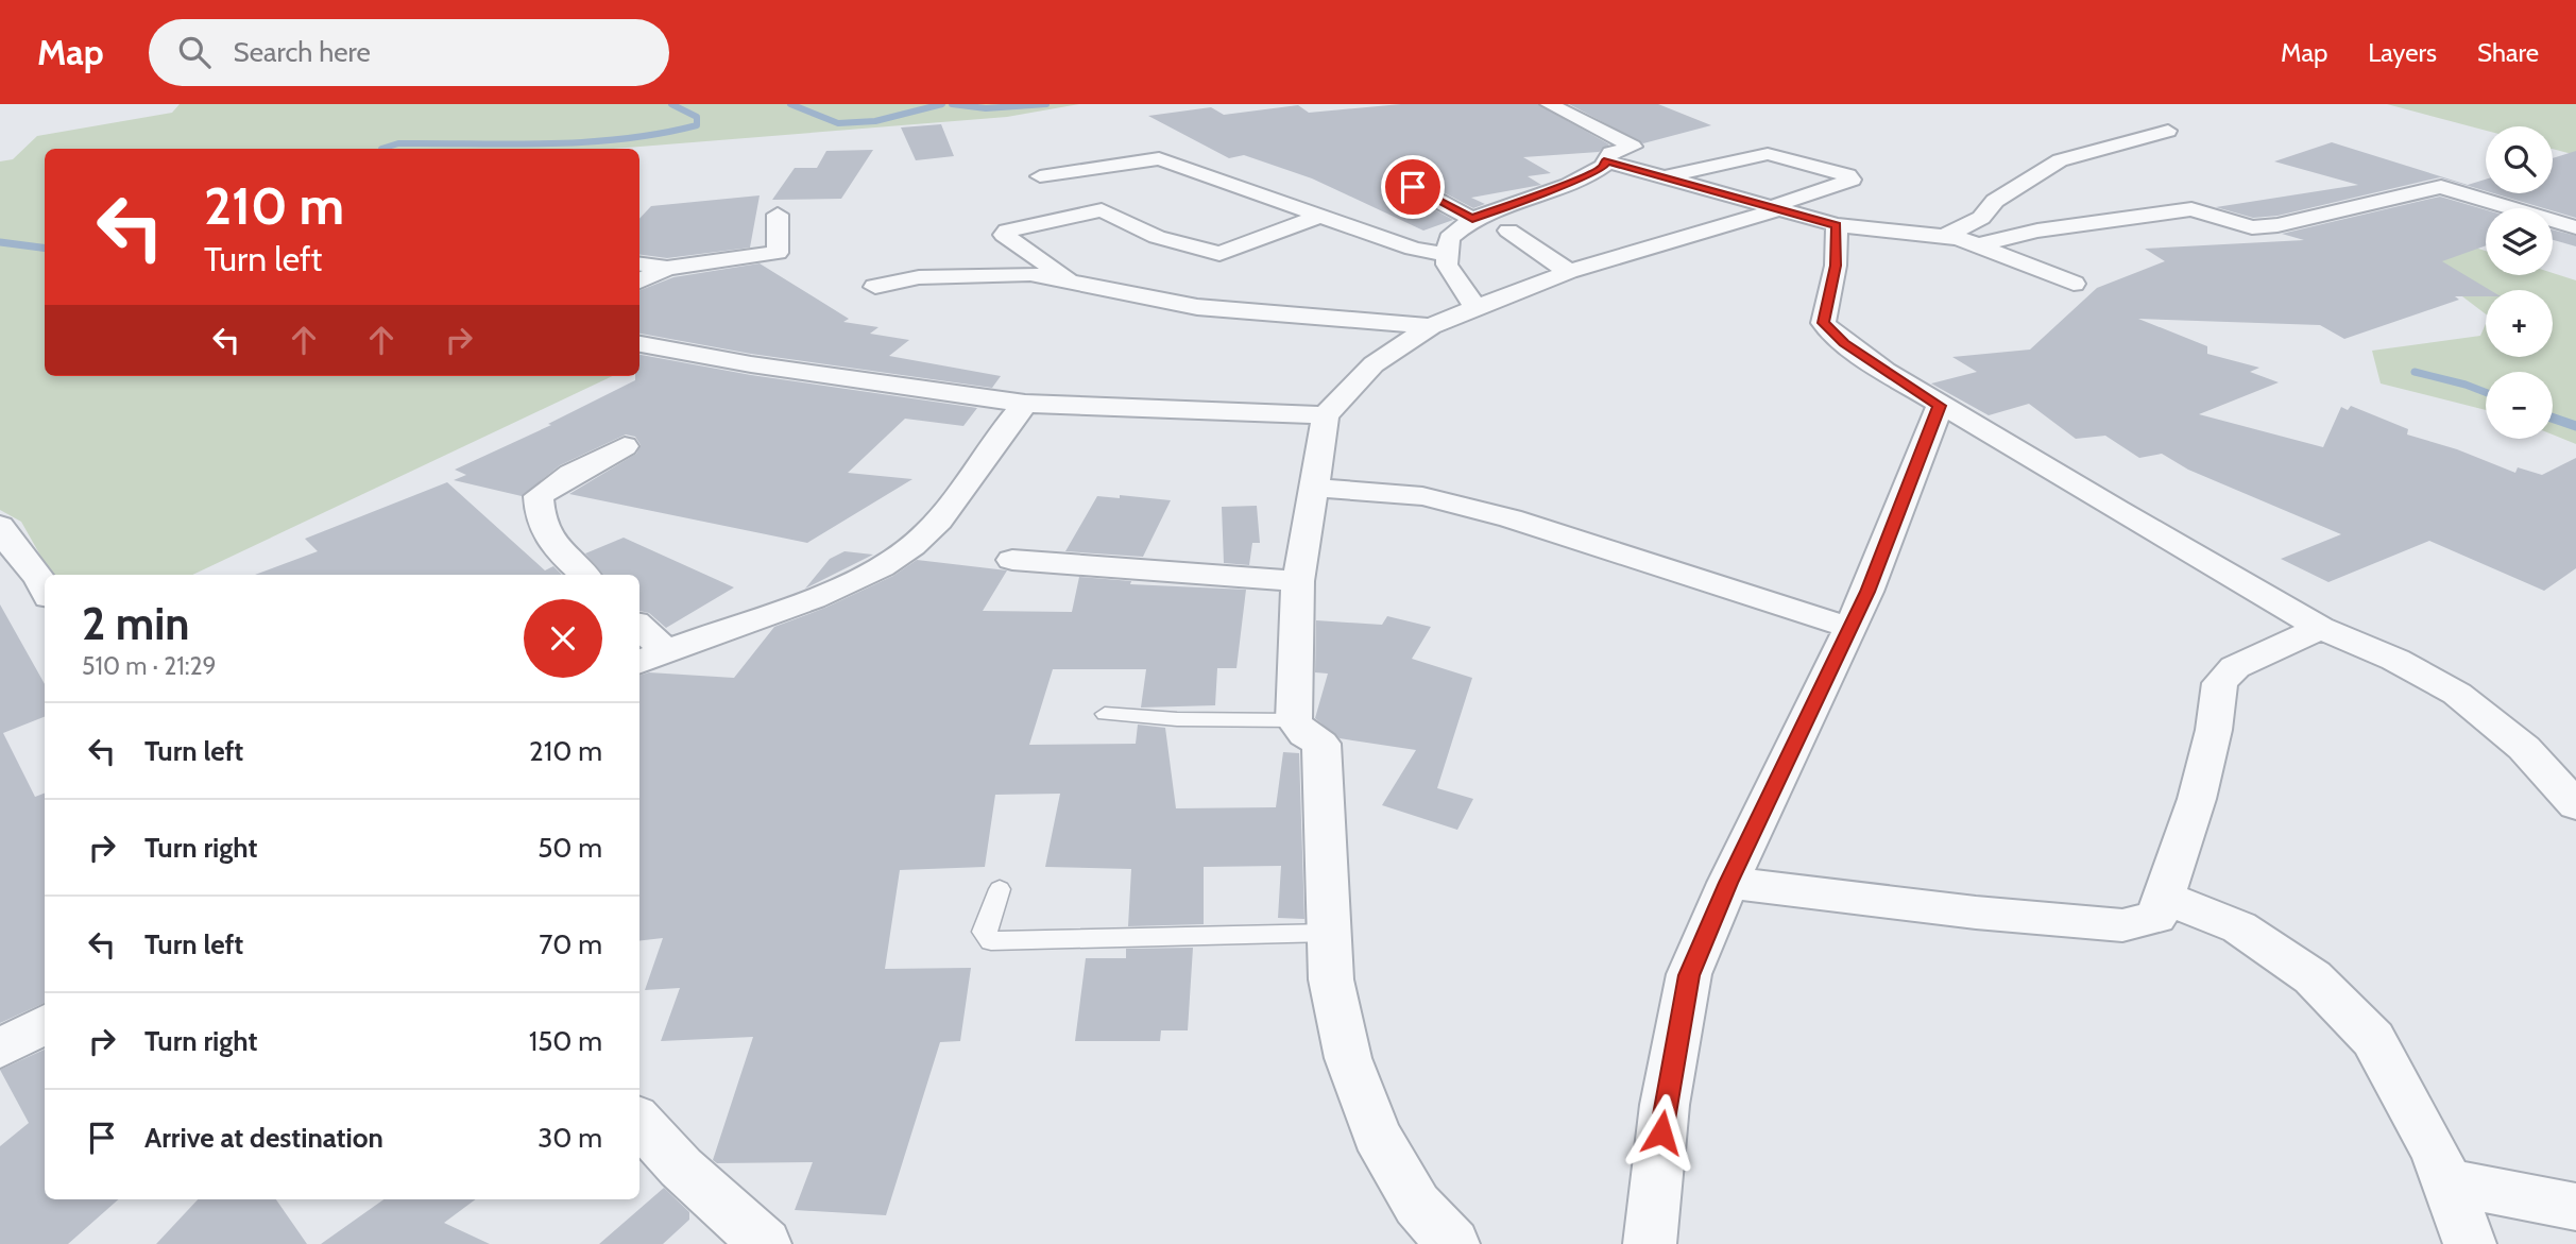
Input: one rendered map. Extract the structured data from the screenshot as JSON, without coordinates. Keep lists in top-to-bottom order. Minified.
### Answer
{"page":{"header":"Map","search":"Search here","nav":["Map","Layers","Share"],"map_buttons":["+","−"],"turn":["210 m","Turn left"],"heading":["2 min","510 m · 21:29"],"list":[{"name":"Turn left","value":"210 m"},{"name":"Turn right","value":"50 m"},{"name":"Turn left","value":"70 m"},{"name":"Turn right","value":"150 m"},{"name":"Arrive at destination","value":"30 m"}]}}
